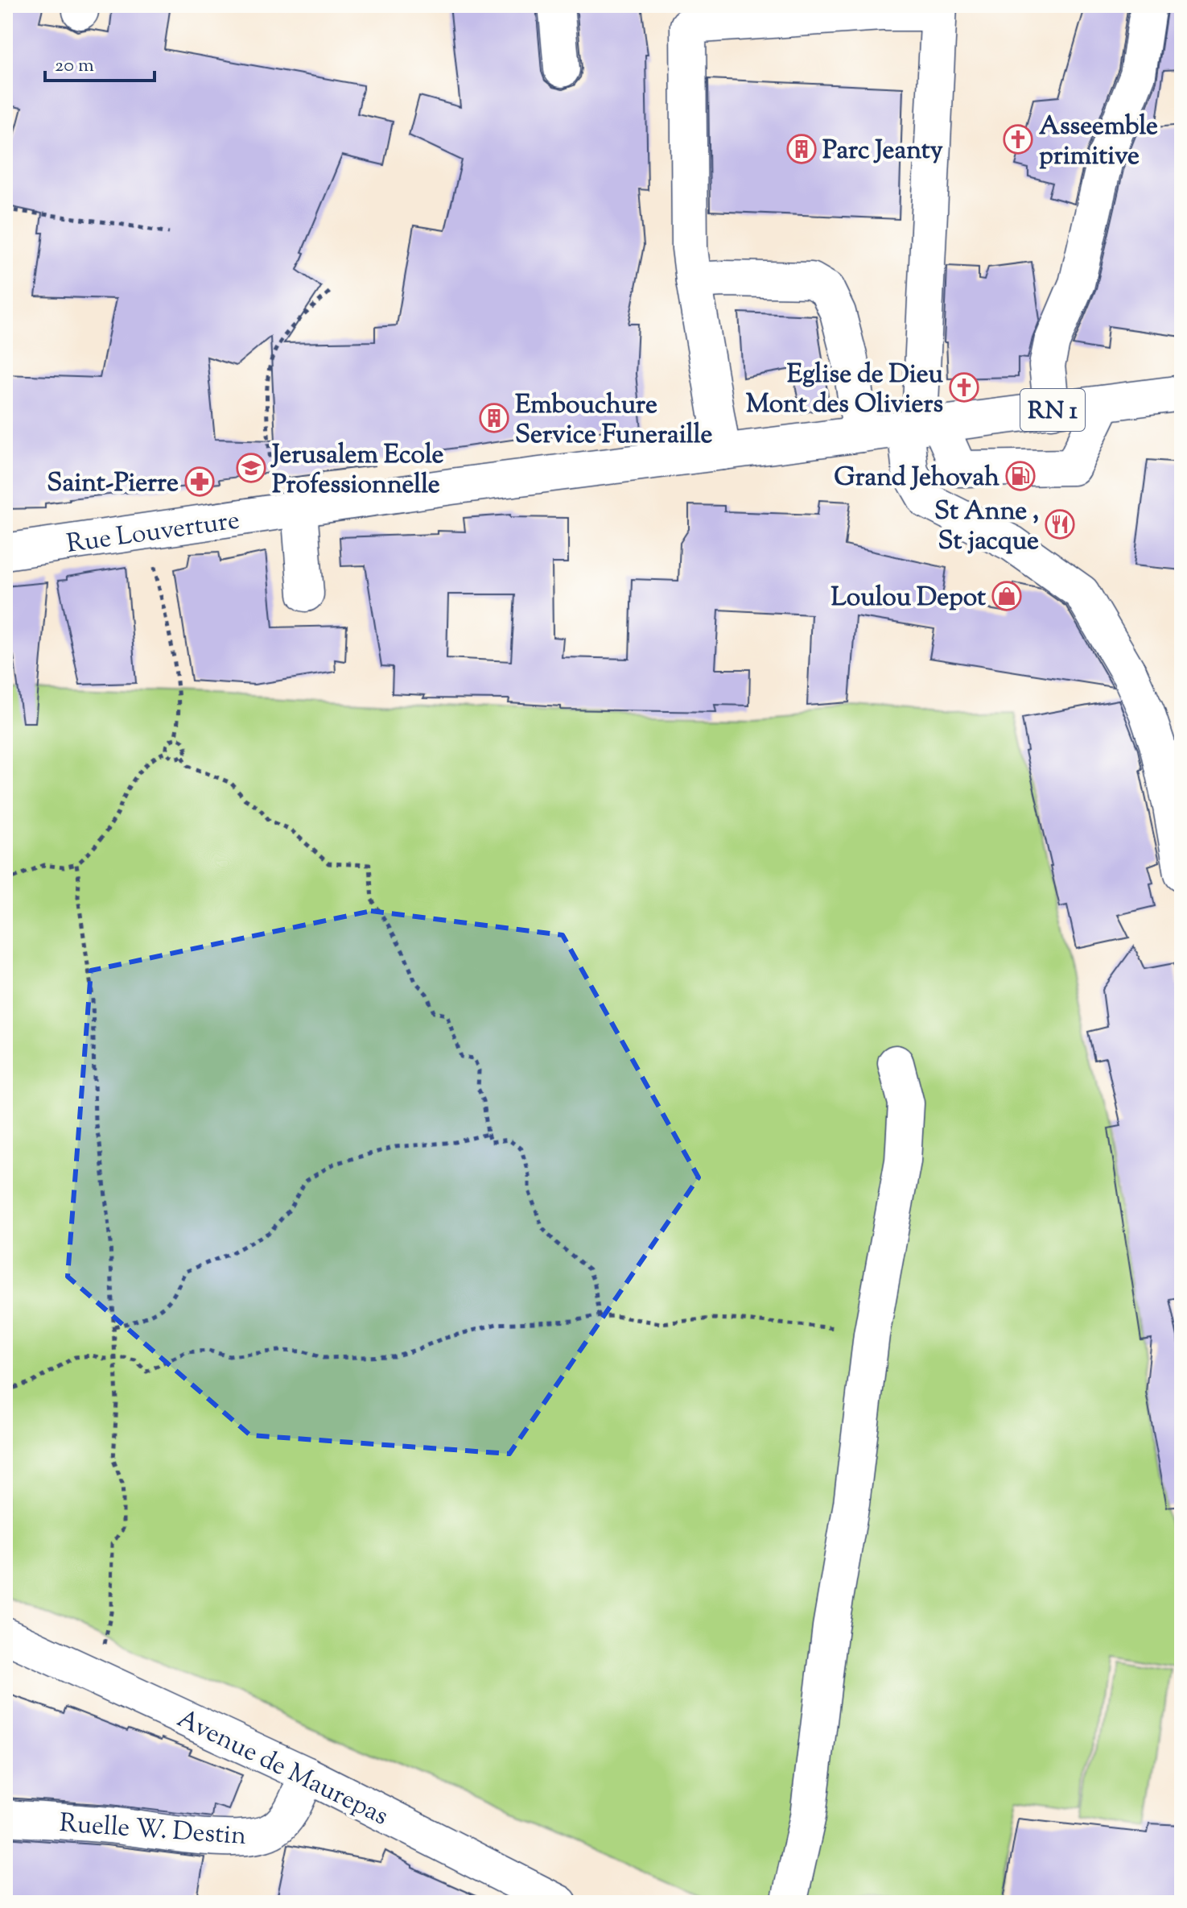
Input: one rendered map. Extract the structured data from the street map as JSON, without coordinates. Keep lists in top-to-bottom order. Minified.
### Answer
{"streets":{"street":["RN 1","Rue Louverture","Avenue de Maurepas","Ruelle W. Destin"]},"crossings":[["Avenue de Maurepas","Ruelle W. Destin"]],"places":{"church":["Asseemble primitive","Eglise de Dieu Mont des Oliviers"],"building":["Parc Jeanty","Embouchure Service Funeraille"],"school or university":["Jerusalem Ecole Professionnelle"],"fuel station":["Grand Jehovah"],"pharmacy":["Saint-Pierre"],"restaurant":["St Anne , St jacque"],"shop":["Loulou Depot"]},"scale_bar":"20 m"}
